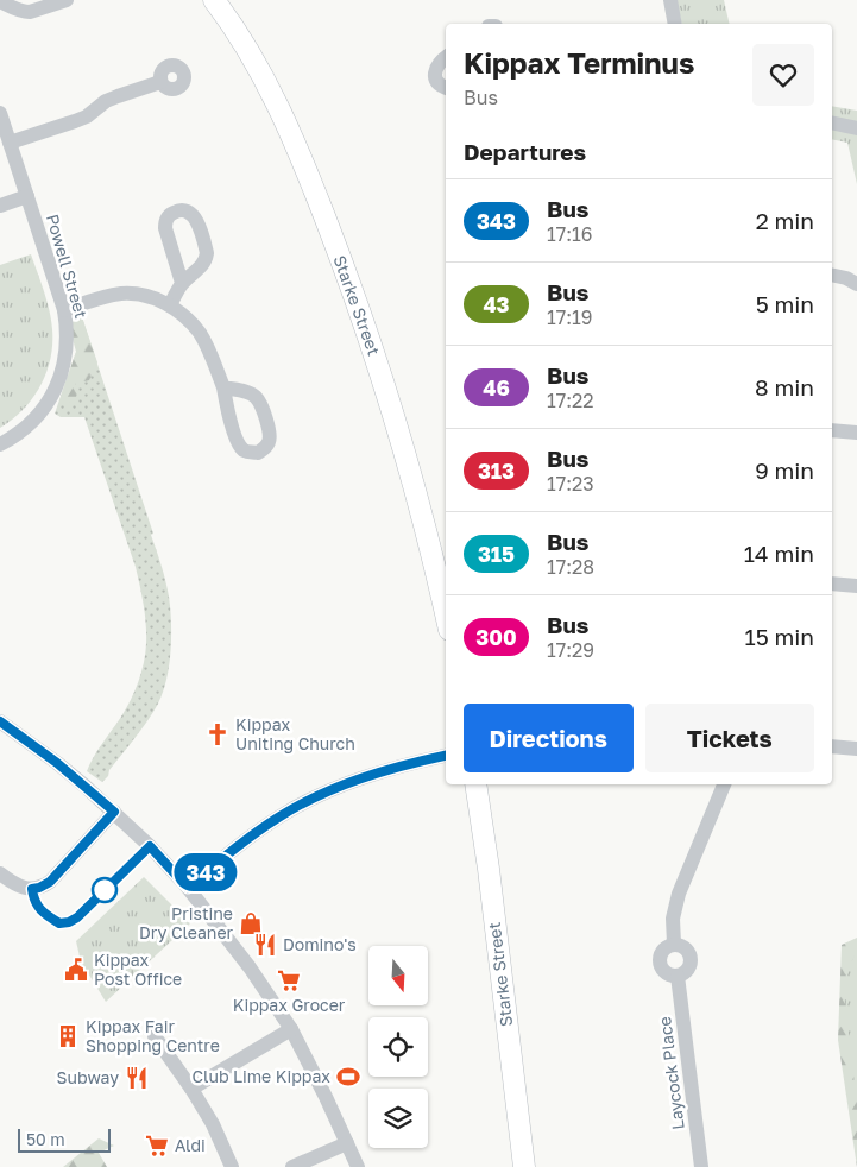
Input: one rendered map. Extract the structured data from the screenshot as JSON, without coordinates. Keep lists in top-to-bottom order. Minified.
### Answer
{"streets":{"street":["Powell Street","Starke Street","Laycock Place"]},"places":{"church":["Kippax Uniting Church"],"shop":["Pristine Dry Cleaner"],"restaurant":["Domino's","Subway"],"public building":["Kippax Post Office"],"supermarket":["Kippax Grocer","Aldi"],"building":["Kippax Fair Shopping Centre"],"sports":["Club Lime Kippax"]},"lines":["bus line 343"],"scale_bar":"50 m","north":"bottom","page":{"on_map":"343","heading":[["Kippax Terminus","Bus"],"Departures"],"list":[{"mark":"343","name":"Bus","note":"17:16","value":"2 min"},{"mark":"43","name":"Bus","note":"17:19","value":"5 min"},{"mark":"46","name":"Bus","note":"17:22","value":"8 min"},{"mark":"313","name":"Bus","note":"17:23","value":"9 min"},{"mark":"315","name":"Bus","note":"17:28","value":"14 min"},{"mark":"300","name":"Bus","note":"17:29","value":"15 min"}],"buttons":["Directions","Tickets"],"scale":"50 m"}}
